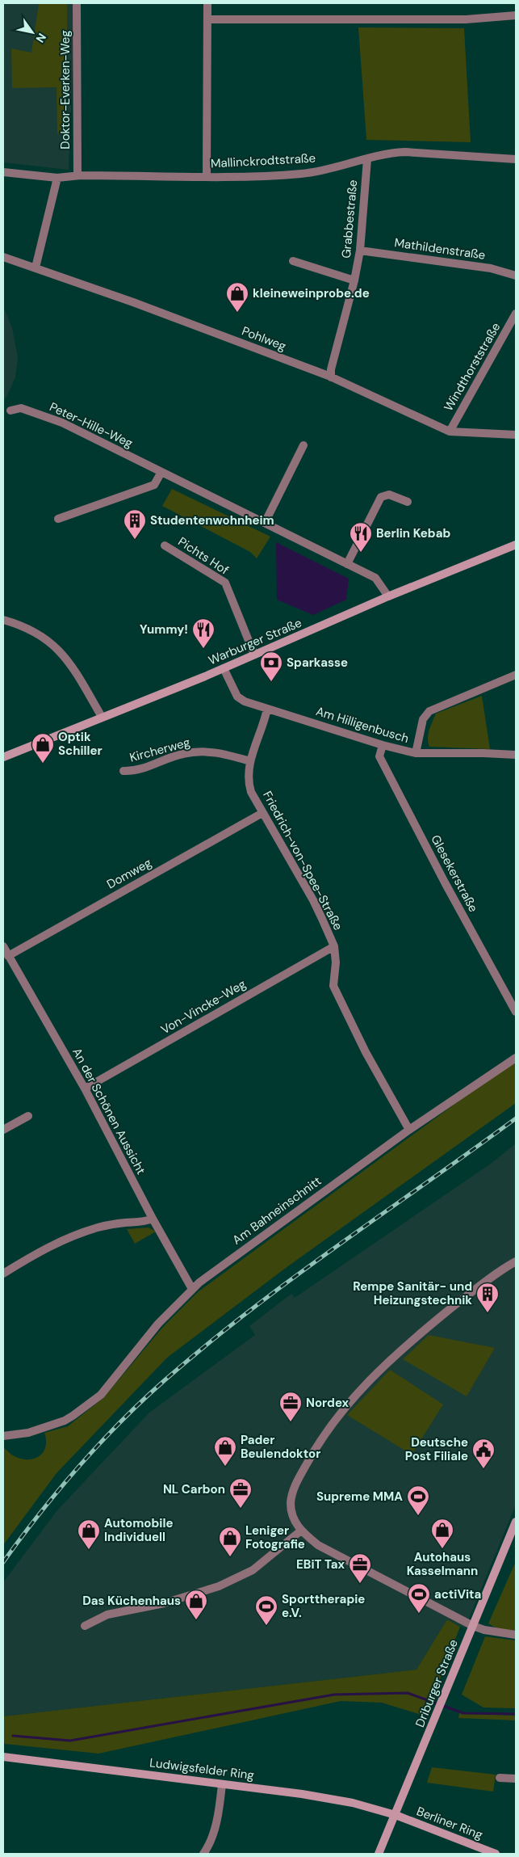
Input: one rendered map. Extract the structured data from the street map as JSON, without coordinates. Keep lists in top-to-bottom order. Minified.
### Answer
{"streets":{"main road":["Warburger Straße","Driburger Straße","Ludwigsfelder Ring","Berliner Ring"],"street":["Doktor-Everken-Weg","Mallinckrodtstraße","Grabbestraße","Mathildenstraße","Pohlweg","Windthorststraße","Peter-Hille-Weg","Pichts Hof","Am Hilligenbusch","Kircherweg","Friedrich-von-Spee-Straße","Domweg","Glesekerstraße","Von-Vincke-Weg","An der Schönen Aussicht","Am Bahneinschnitt"]},"crossings":[["Doktor-Everken-Weg","Mallinckrodtstraße"],["Mallinckrodtstraße","Grabbestraße"],["Grabbestraße","Mathildenstraße"],["Grabbestraße","Pohlweg"],["Pohlweg","Windthorststraße"],["Peter-Hille-Weg","Warburger Straße"],["Pichts Hof","Warburger Straße"],["Warburger Straße","Am Hilligenbusch"],["Am Hilligenbusch","Friedrich-von-Spee-Straße"],["Am Hilligenbusch","Glesekerstraße"],["Kircherweg","Friedrich-von-Spee-Straße"],["Friedrich-von-Spee-Straße","Domweg"],["Friedrich-von-Spee-Straße","Von-Vincke-Weg"],["Friedrich-von-Spee-Straße","Am Bahneinschnitt"],["Domweg","An der Schönen Aussicht"],["Von-Vincke-Weg","An der Schönen Aussicht"],["An der Schönen Aussicht","Am Bahneinschnitt"],["Driburger Straße","Ludwigsfelder Ring"],["Driburger Straße","Berliner Ring"],["Ludwigsfelder Ring","Berliner Ring"]],"places":{"shop":["kleineweinprobe.de","Optik Schiller","Pader Beulendoktor","Autohaus Kasselmann","Automobile Individuell","Leniger Fotografie","Das Küchenhaus"],"building":["Studentenwohnheim","Rempe Sanitär- und Heizungstechnik"],"restaurant":["Berlin Kebab","Yummy!"],"bank":["Sparkasse"],"office":["Nordex","NL Carbon","EBiT Tax"],"public building":["Deutsche Post Filiale"],"sports":["Supreme MMA","actiVita","Sporttherapie e.V."]},"north":"bottom right"}
